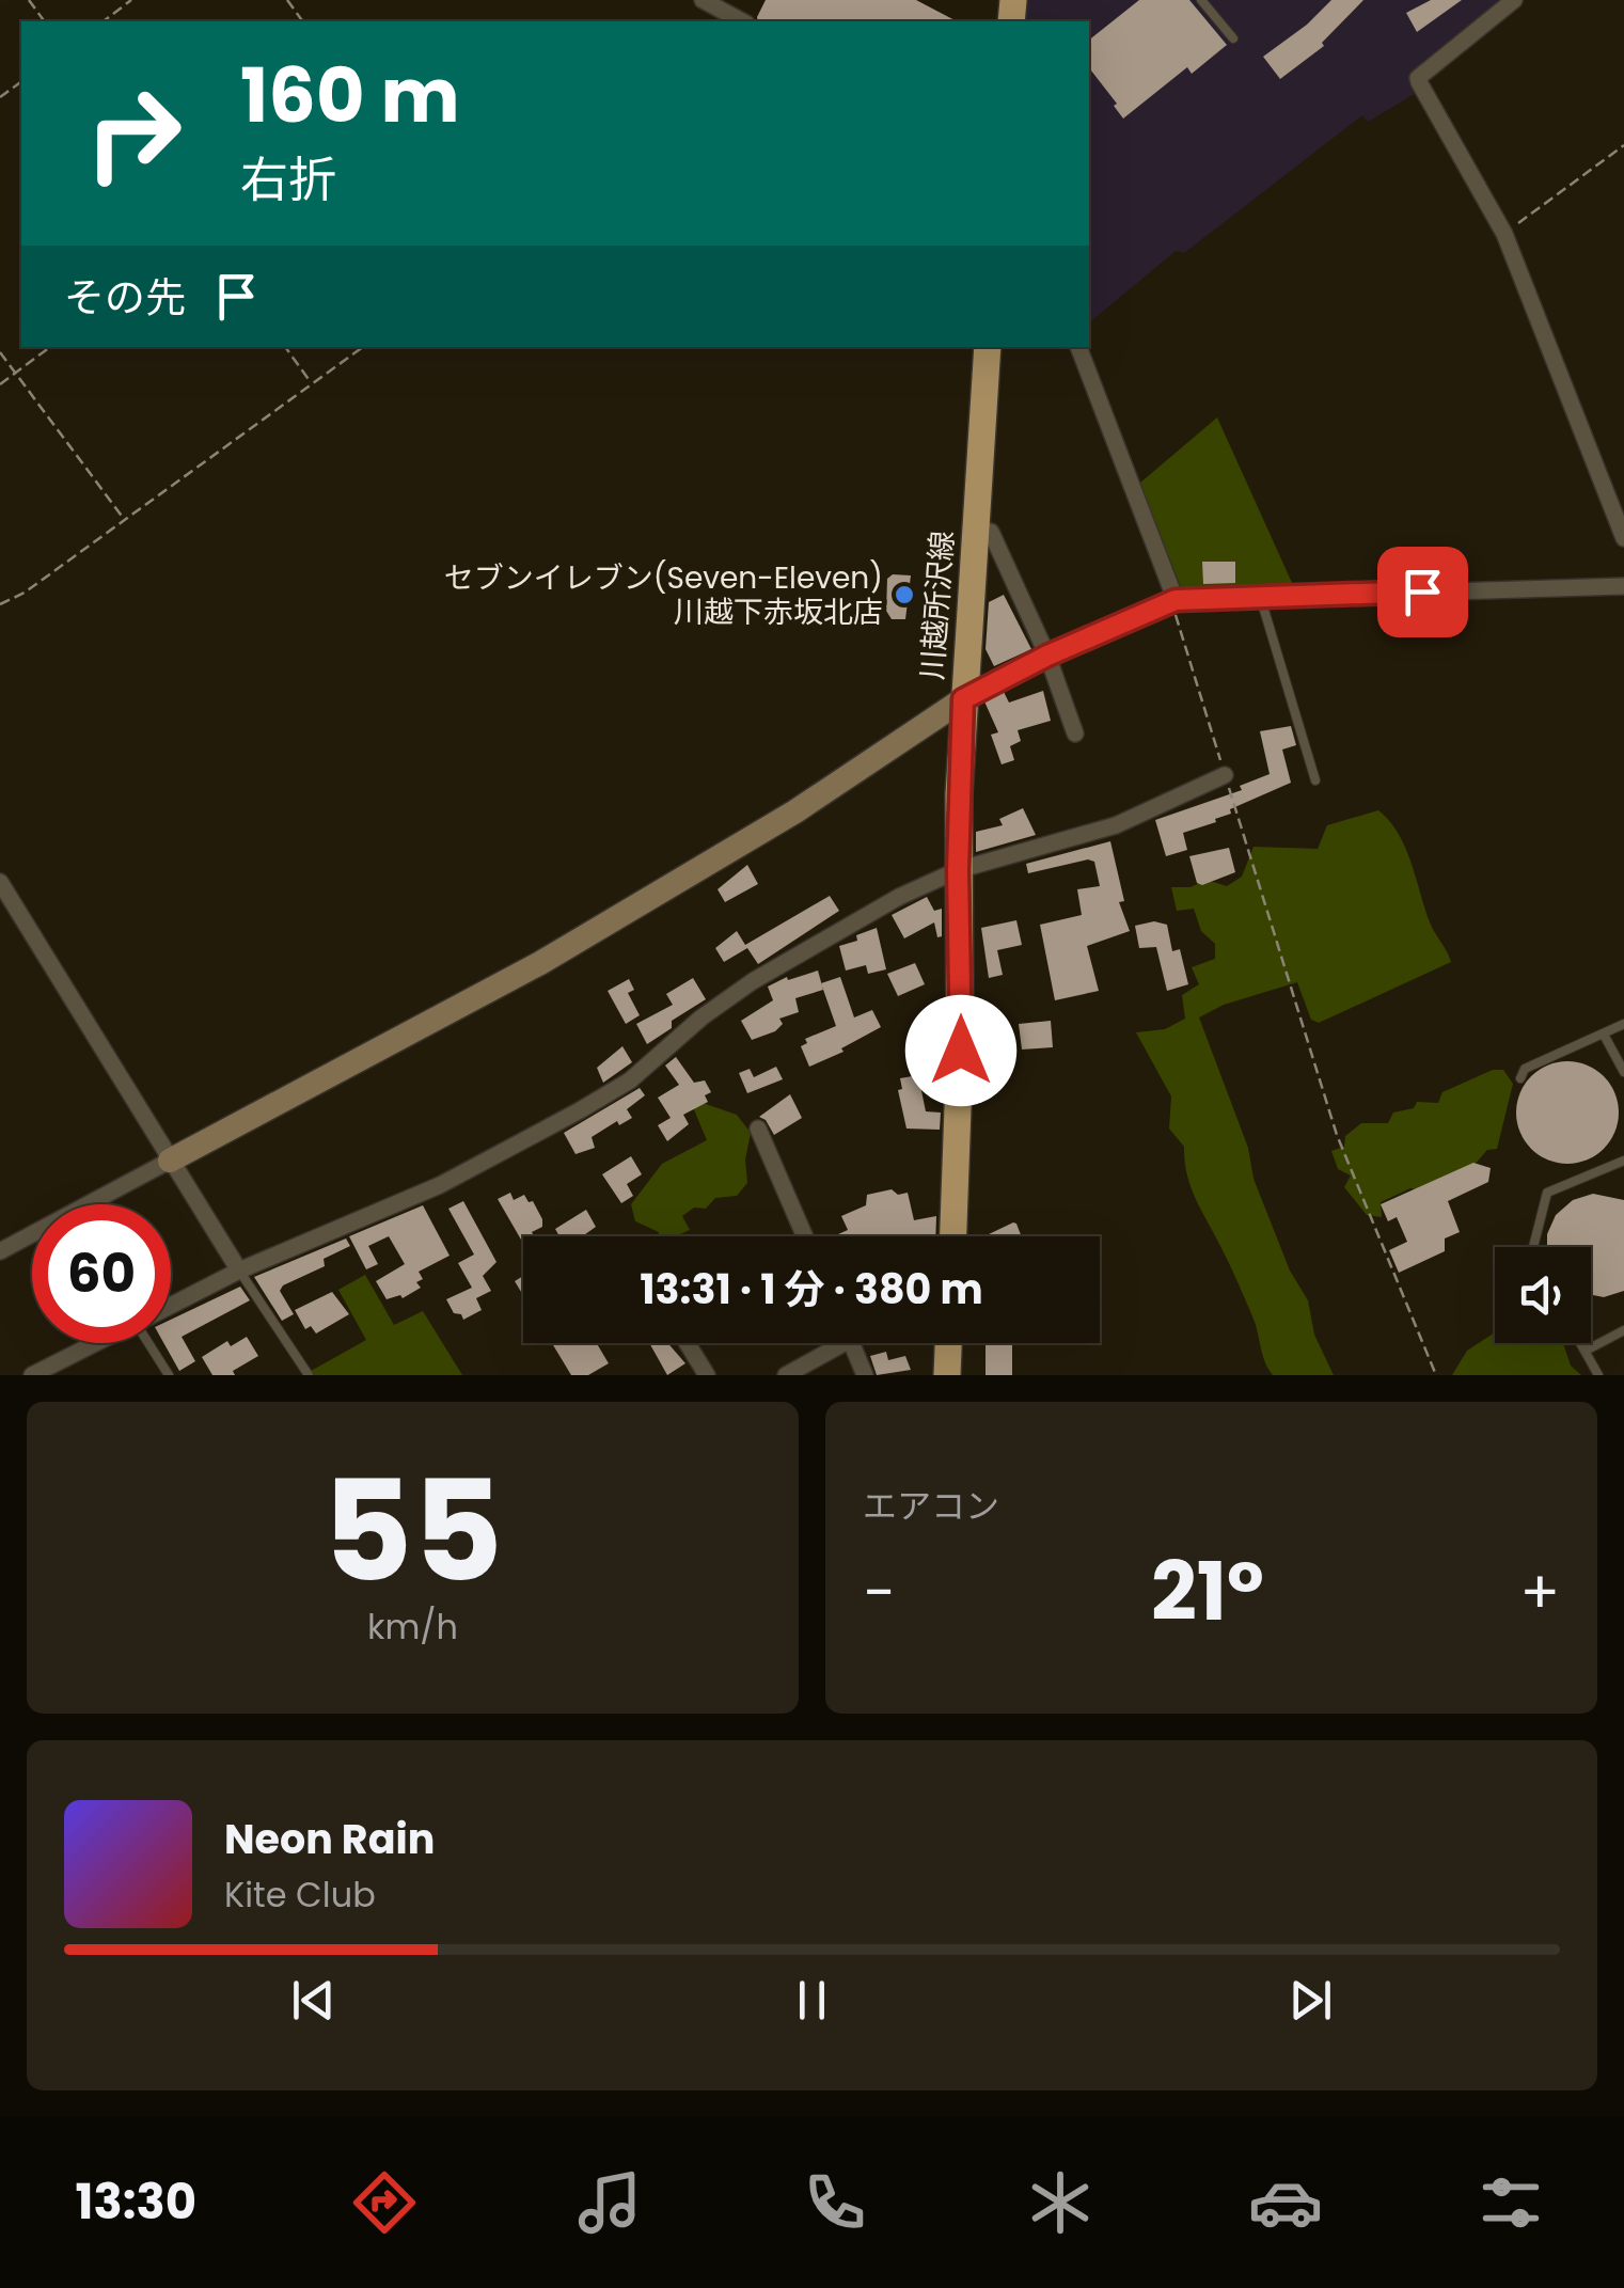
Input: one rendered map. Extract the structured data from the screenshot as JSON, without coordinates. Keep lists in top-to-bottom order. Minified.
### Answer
{"streets":{"main road":["川越所沢線"]},"places":["セブンイレブン(Seven-Eleven) 川越下赤坂北店"],"page":{"turn":["160 m","右折"],"then":"その先","limit":"60","trip":"13:31 · 1 分 · 380 m","tile":[["55","km/h"],"エアコン"],"heat":["−","21°","+"],"song":["Neon Rain","Kite Club"],"tabs":"13:30"}}
